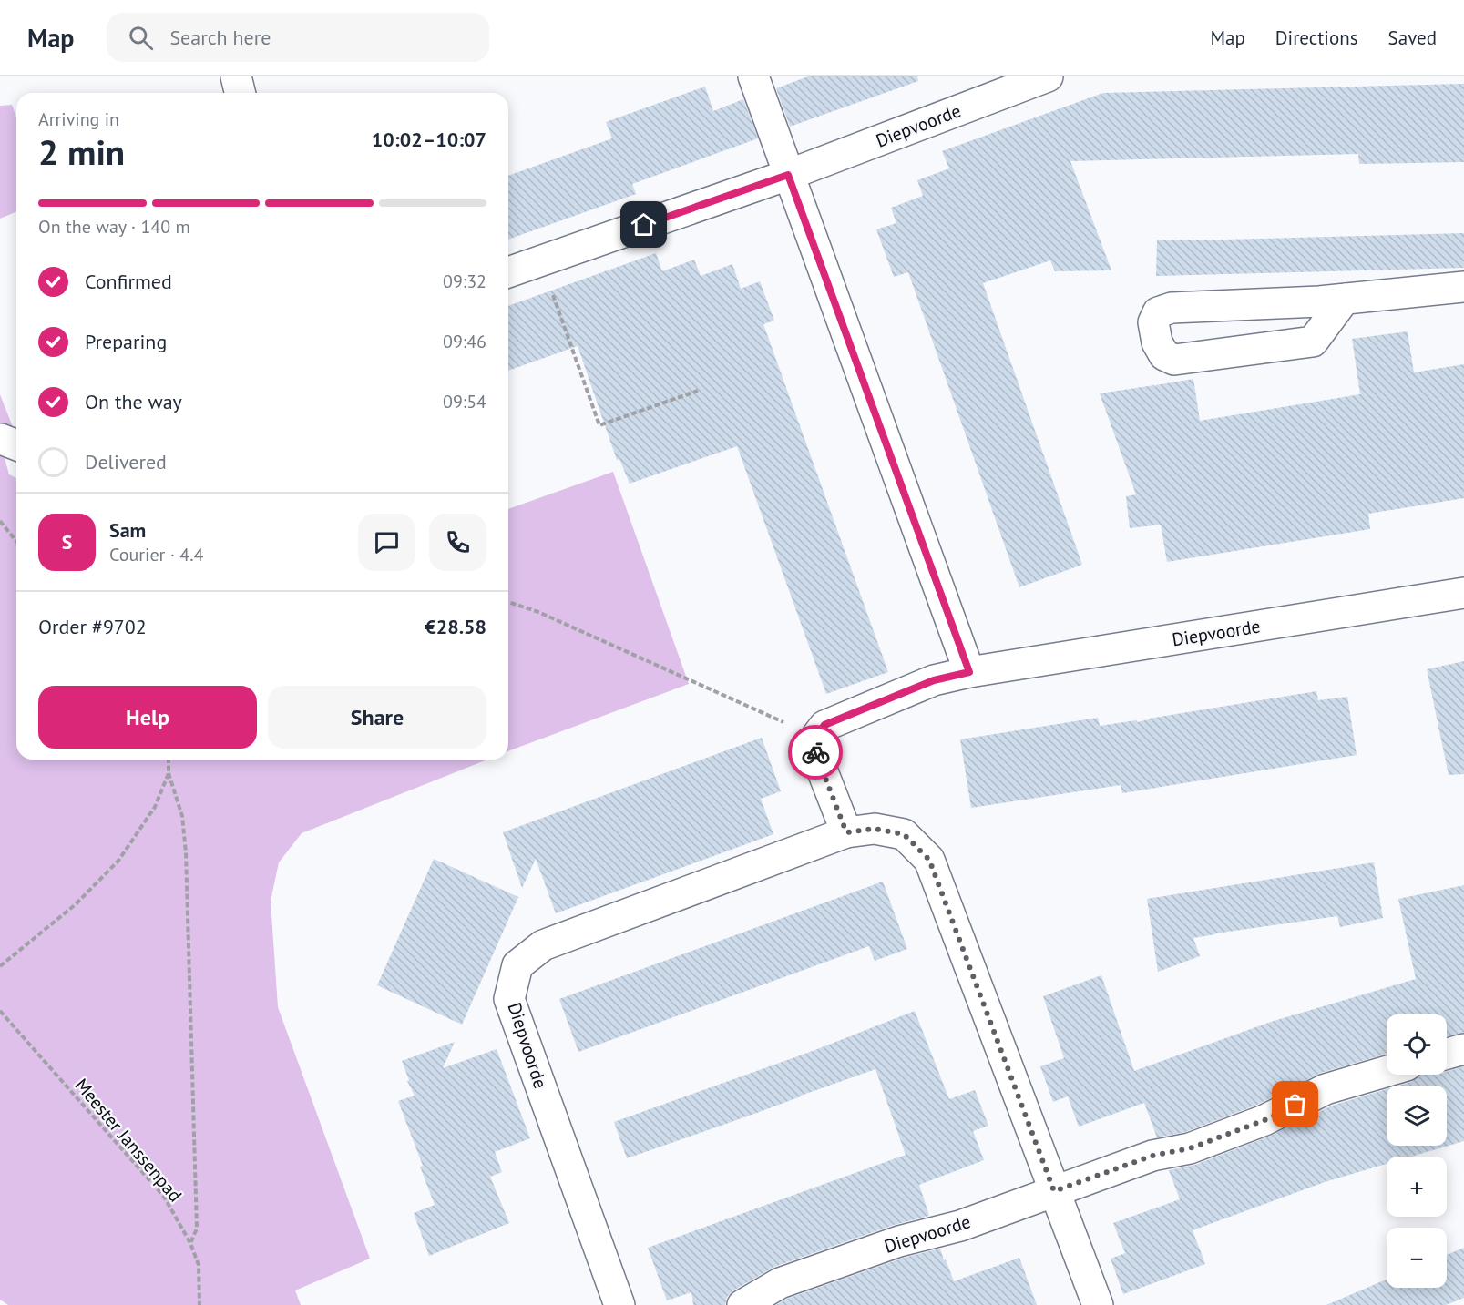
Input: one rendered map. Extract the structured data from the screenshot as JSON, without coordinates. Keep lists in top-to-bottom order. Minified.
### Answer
{"streets":{"street":["Diepvoorde"],"path":["Meester Janssenpad"]},"page":{"header":"Map","search":"Search here","nav":["Map","Directions","Saved"],"heading":["2 min","Arriving in","10:02–10:07"],"panel":["Sam","Courier · 4.4","Order #9702","€28.58"],"bar":"On the way · 140 m","list":[["Confirmed","09:32"],["Preparing","09:46"],["On the way","09:54"],"Delivered"],"round":"S","buttons":["Help","Share"],"map_buttons":["+","−"]}}
